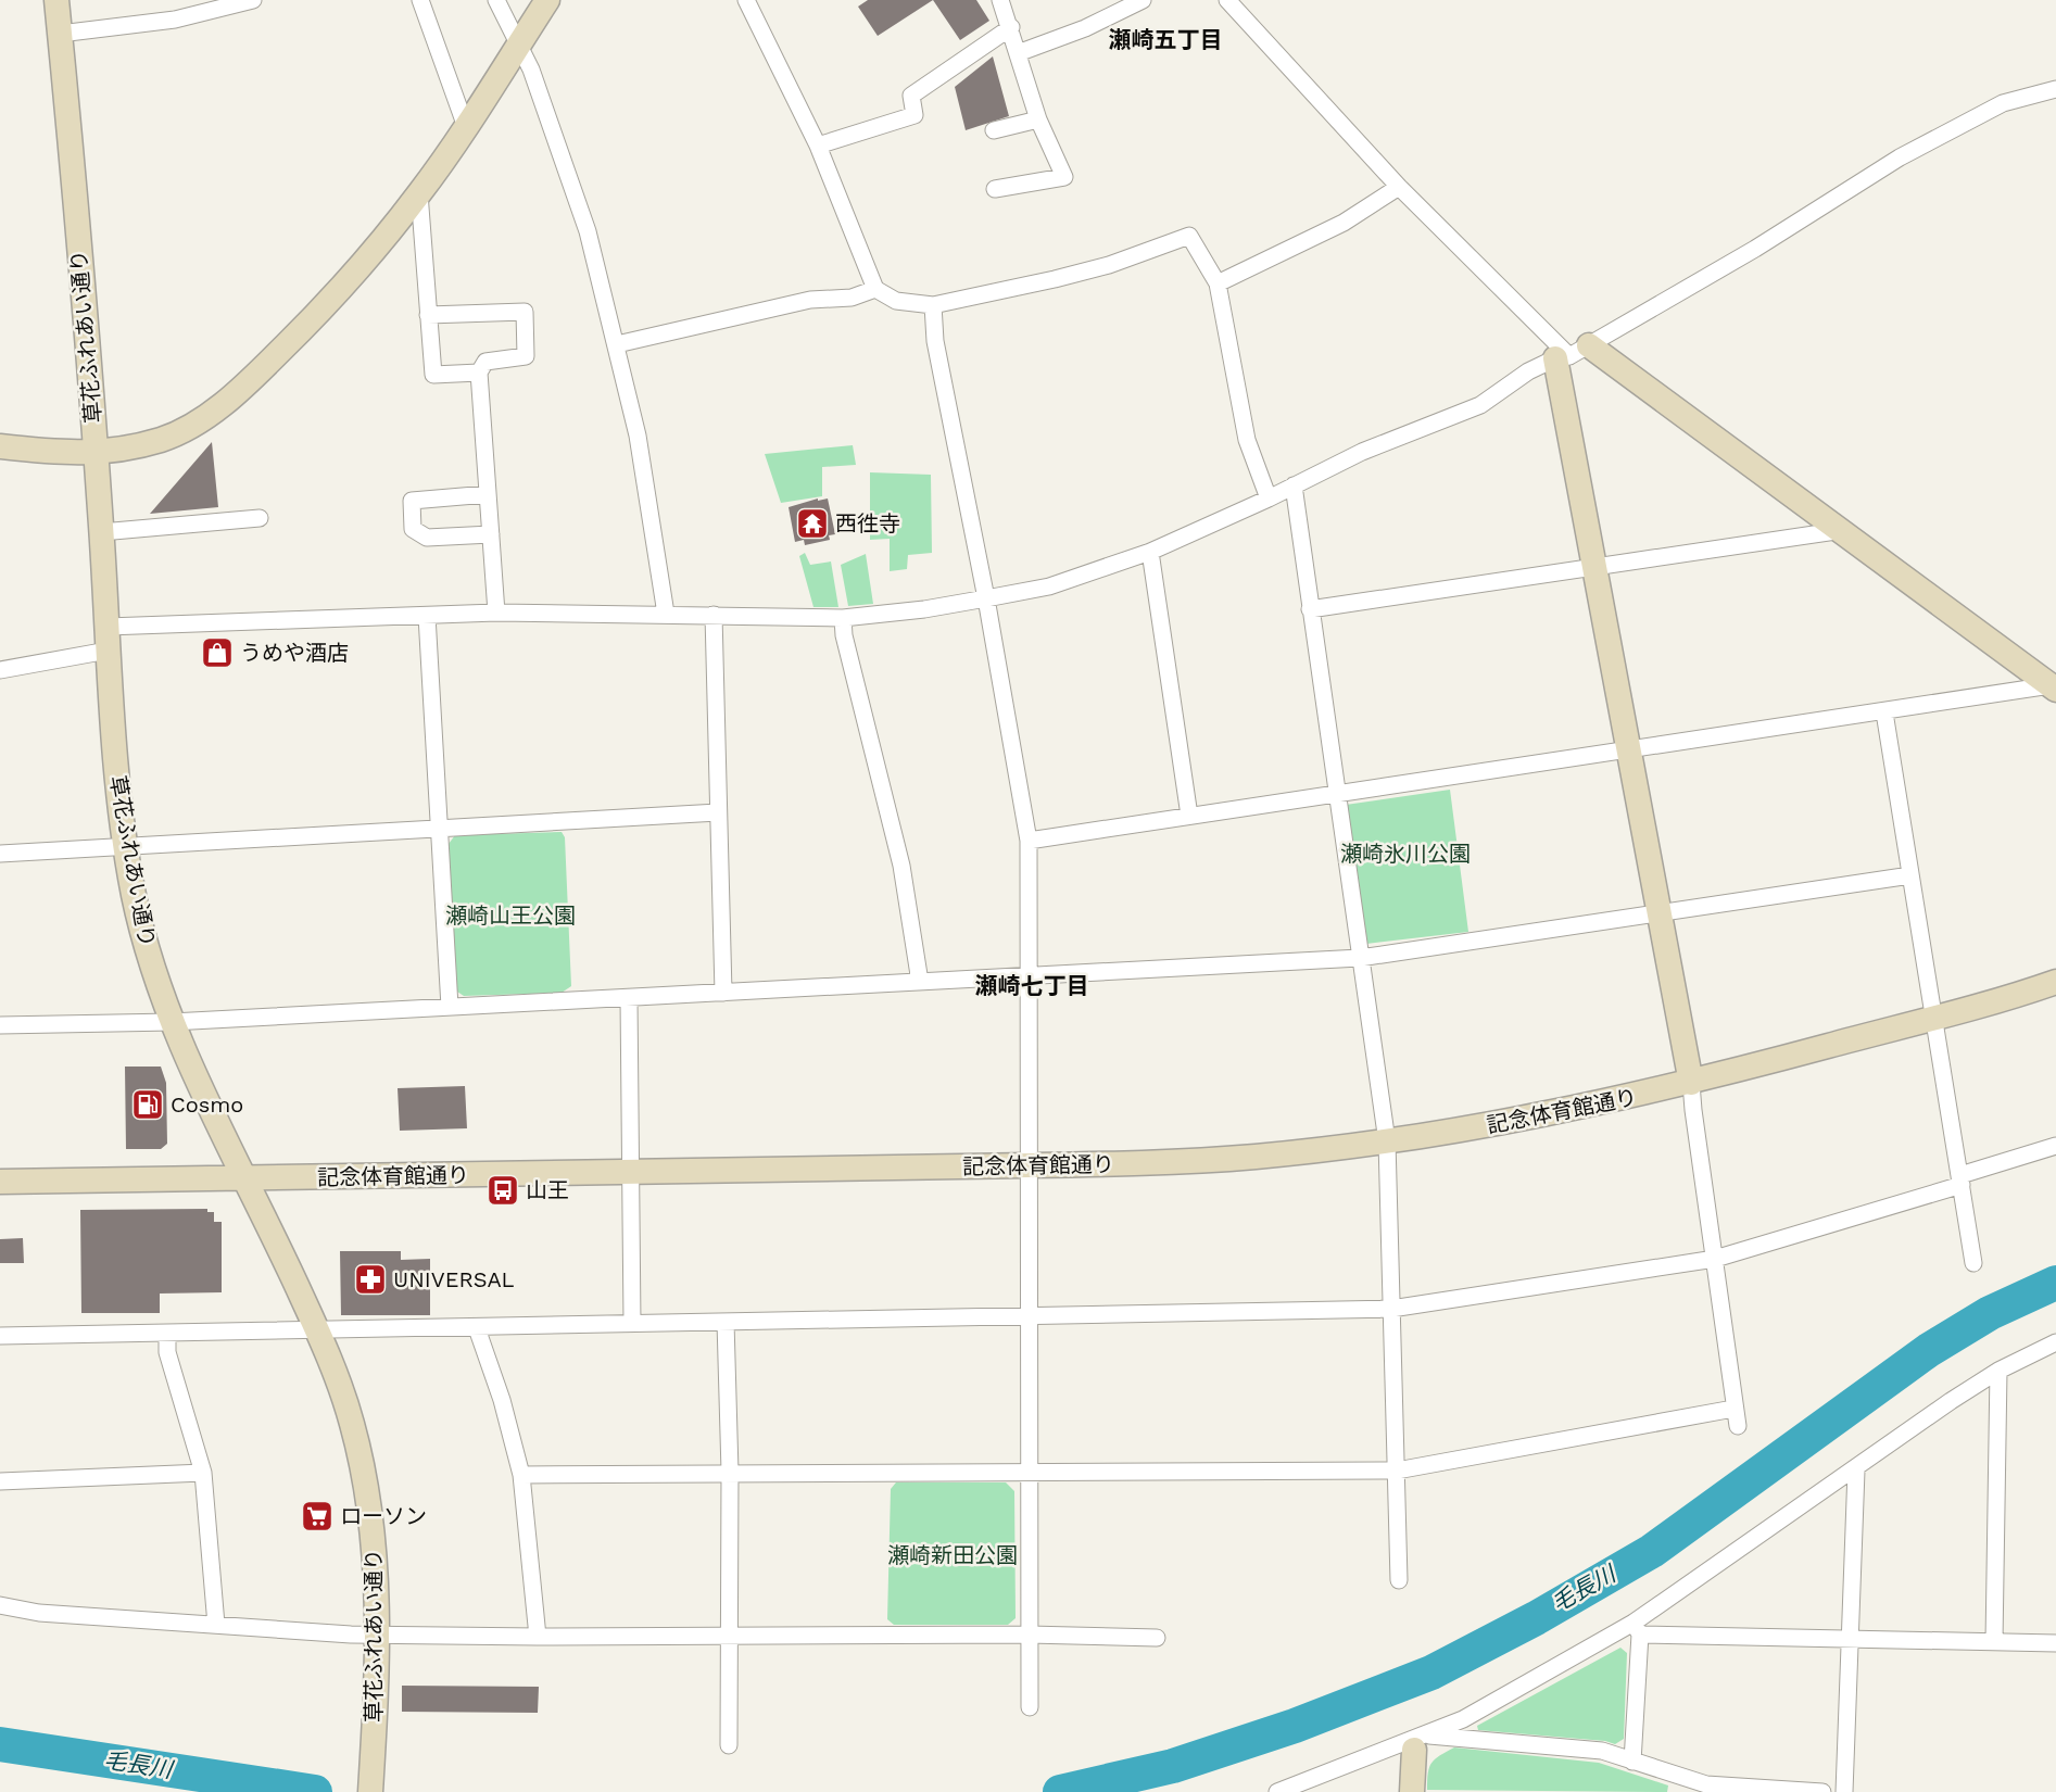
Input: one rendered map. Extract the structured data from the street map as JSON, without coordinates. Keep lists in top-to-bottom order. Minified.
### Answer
{"streets":{"street":["草花ふれあい通り","記念体育館通り"]},"crossings":[["草花ふれあい通り","記念体育館通り"]],"districts":["瀬崎五丁目","瀬崎七丁目"],"water":["毛長川"],"parks":["瀬崎氷川公園","瀬崎山王公園","瀬崎新田公園"],"places":{"temple":["西徃寺"],"shop":["うめや酒店"],"fuel station":["Cosmo"],"bus stop":["山王"],"pharmacy":["UNIVERSAL"],"supermarket":["ローソン"]}}
